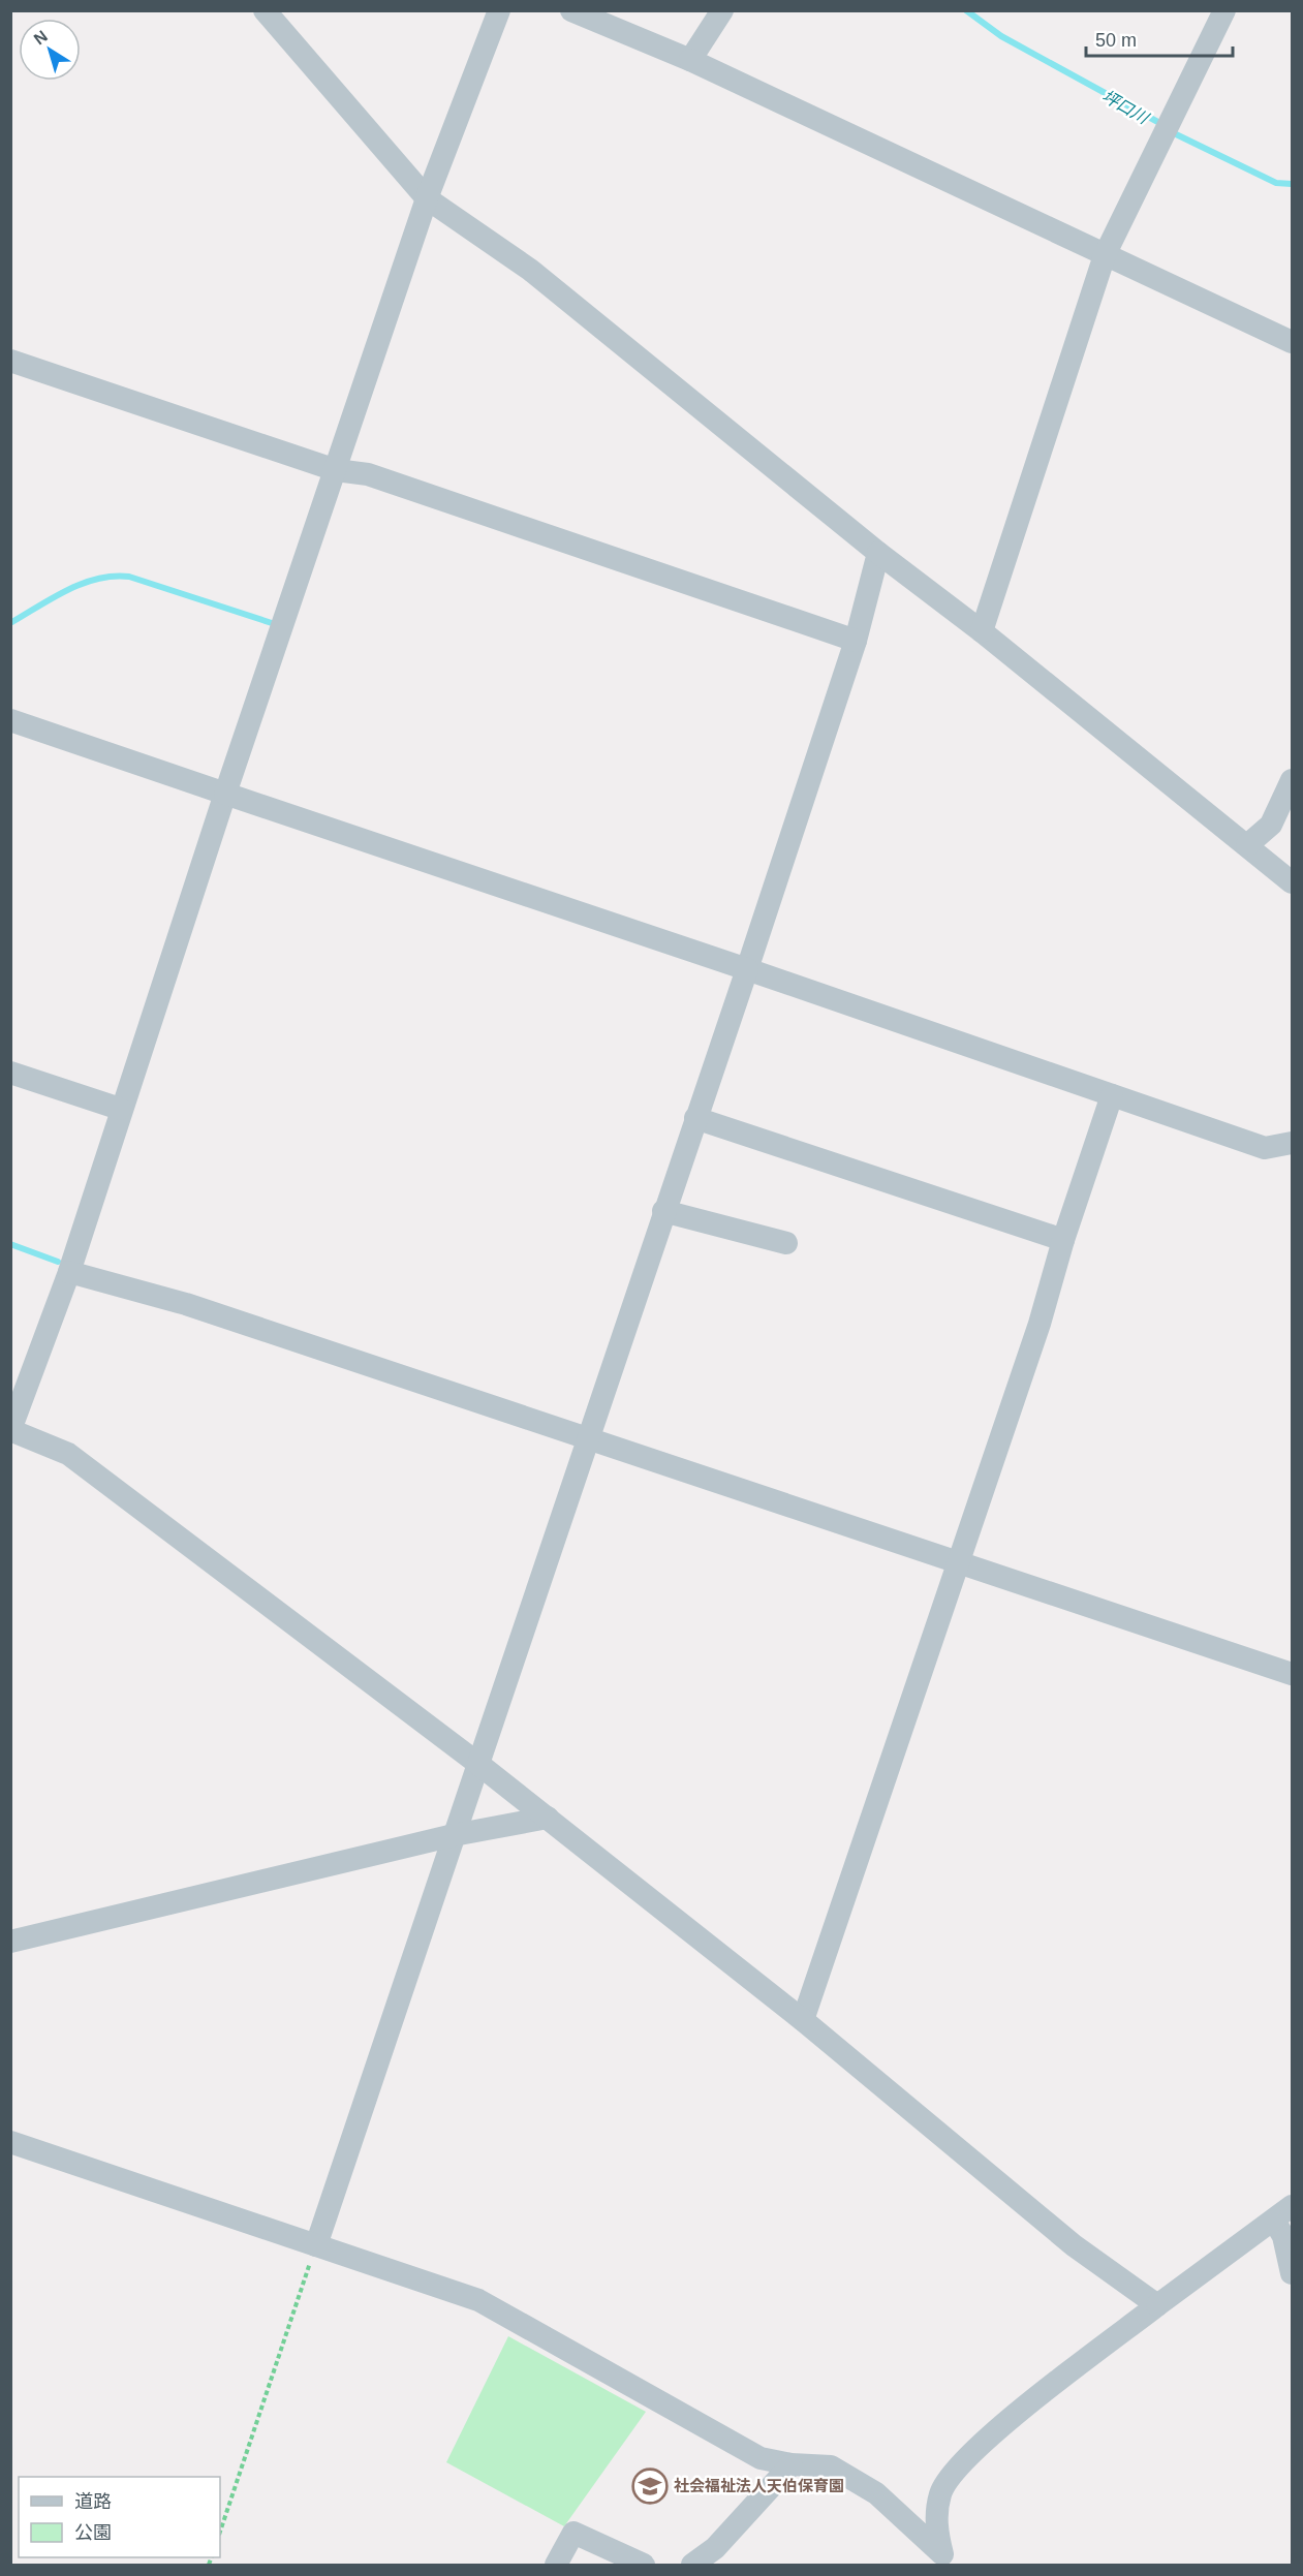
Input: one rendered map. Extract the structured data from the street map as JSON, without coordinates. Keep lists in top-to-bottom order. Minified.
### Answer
{"water":["坪口川"],"places":{"school or university":["社会福祉法人天伯保育園"]},"legend":["道路","公園"],"scale_bar":"50 m","north":"top left"}
